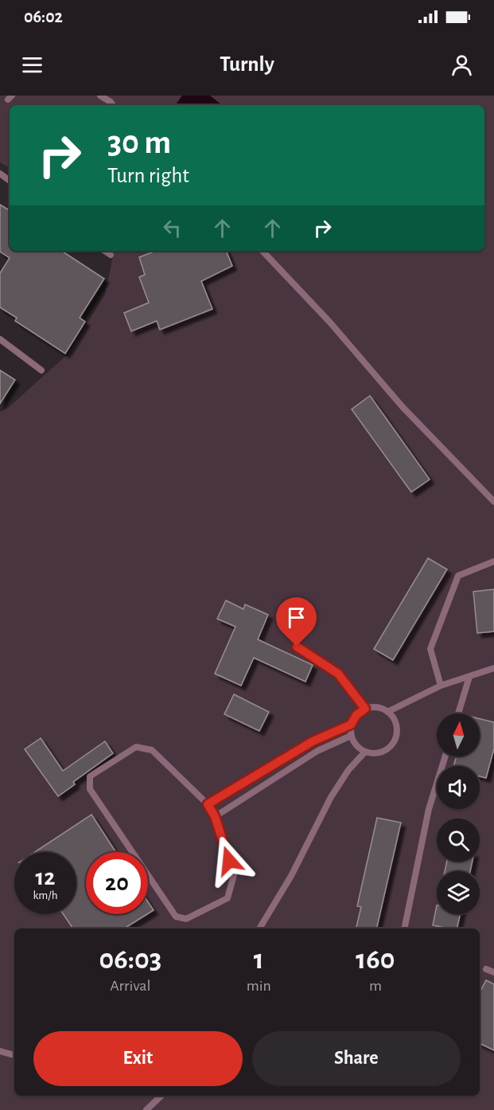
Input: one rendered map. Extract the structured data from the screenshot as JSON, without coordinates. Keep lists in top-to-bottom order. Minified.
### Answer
{"north":"top","page":{"status":"06:02","header":"Turnly","turn":["30 m","Turn right"],"speed":"12 km/h","limit":"20","eta":["06:03","Arrival","1","min","160","m"],"buttons":["Exit","Share"]}}
